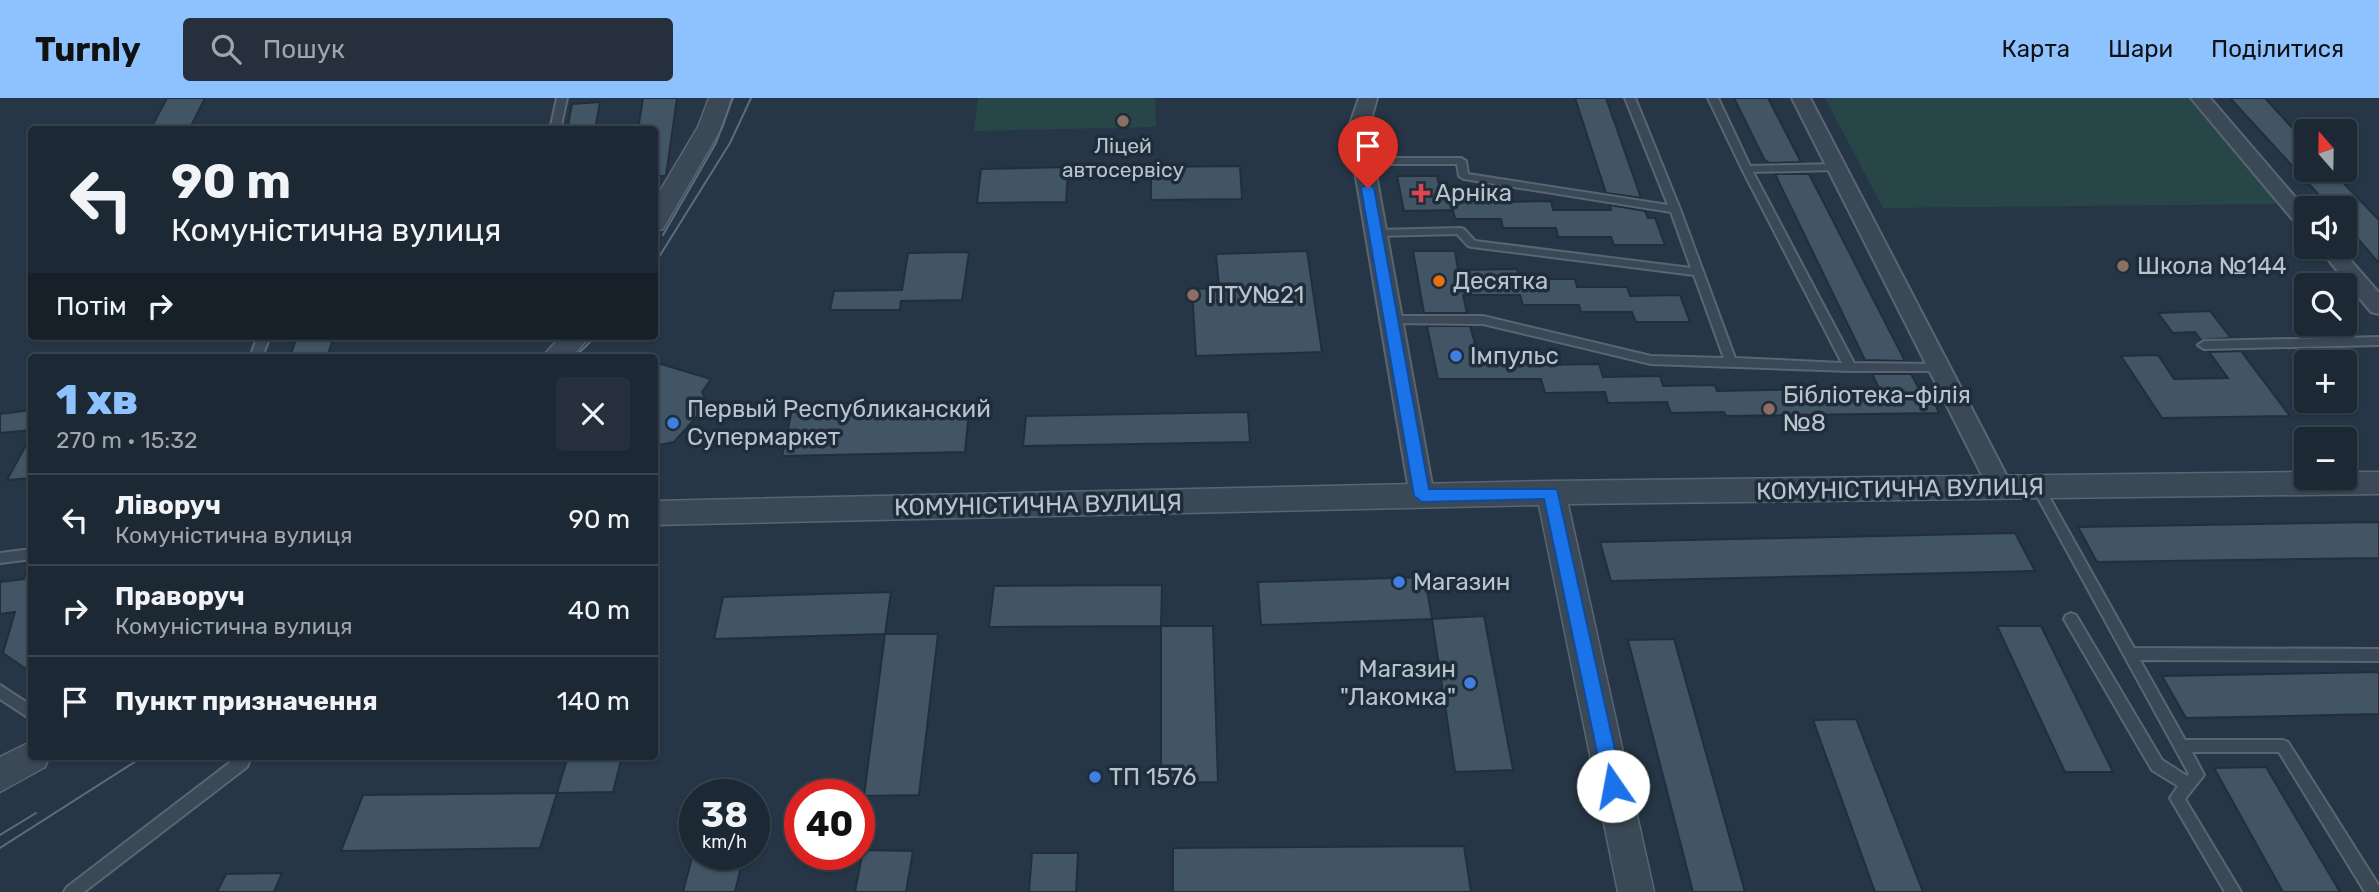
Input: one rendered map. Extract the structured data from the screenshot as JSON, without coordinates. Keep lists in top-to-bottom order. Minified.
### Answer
{"streets":{"street":["КОМУНІСТИЧНА ВУЛИЦЯ"]},"places":{"other":["Ліцей автосервісу","Школа №144","Десятка","ПТУ№21","Імпульс","Бібліотека-філія №8","Первый Республиканский Супермаркет","Магазин","Магазин \"Лакомка\"","ТП 1576"],"health":["Арніка"]},"north":"top","page":{"header":"Turnly","search":"Пошук","nav":["Карта","Шари","Поділитися"],"map_buttons":["+","−"],"turn":["90 m","Комуністична вулиця"],"then":"Потім","heading":["1 хв","270 m · 15:32"],"list":[{"name":"Ліворуч","note":"Комуністична вулиця","value":"90 m"},{"name":"Праворуч","note":"Комуністична вулиця","value":"40 m"},{"name":"Пункт призначення","value":"140 m"}],"speed":"38 km/h","limit":"40"}}
